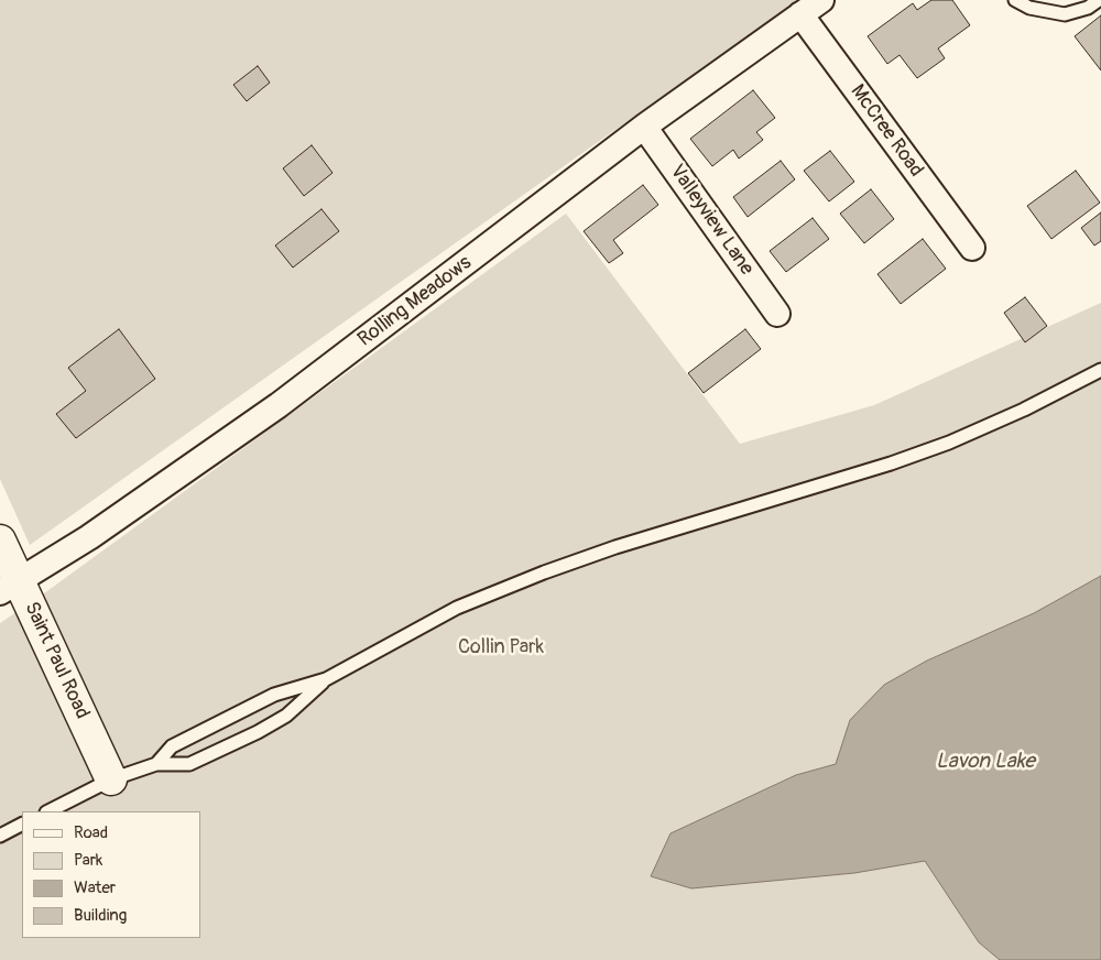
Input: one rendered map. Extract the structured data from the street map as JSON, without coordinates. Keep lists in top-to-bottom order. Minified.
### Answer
{"streets":{"street":["McCree Road","Valleyview Lane","Rolling Meadows","Saint Paul Road"]},"crossings":[["McCree Road","Rolling Meadows"],["Valleyview Lane","Rolling Meadows"],["Rolling Meadows","Saint Paul Road"]],"water":["Lavon Lake"],"parks":["Collin Park"],"legend":["Road","Park","Water","Building"]}
